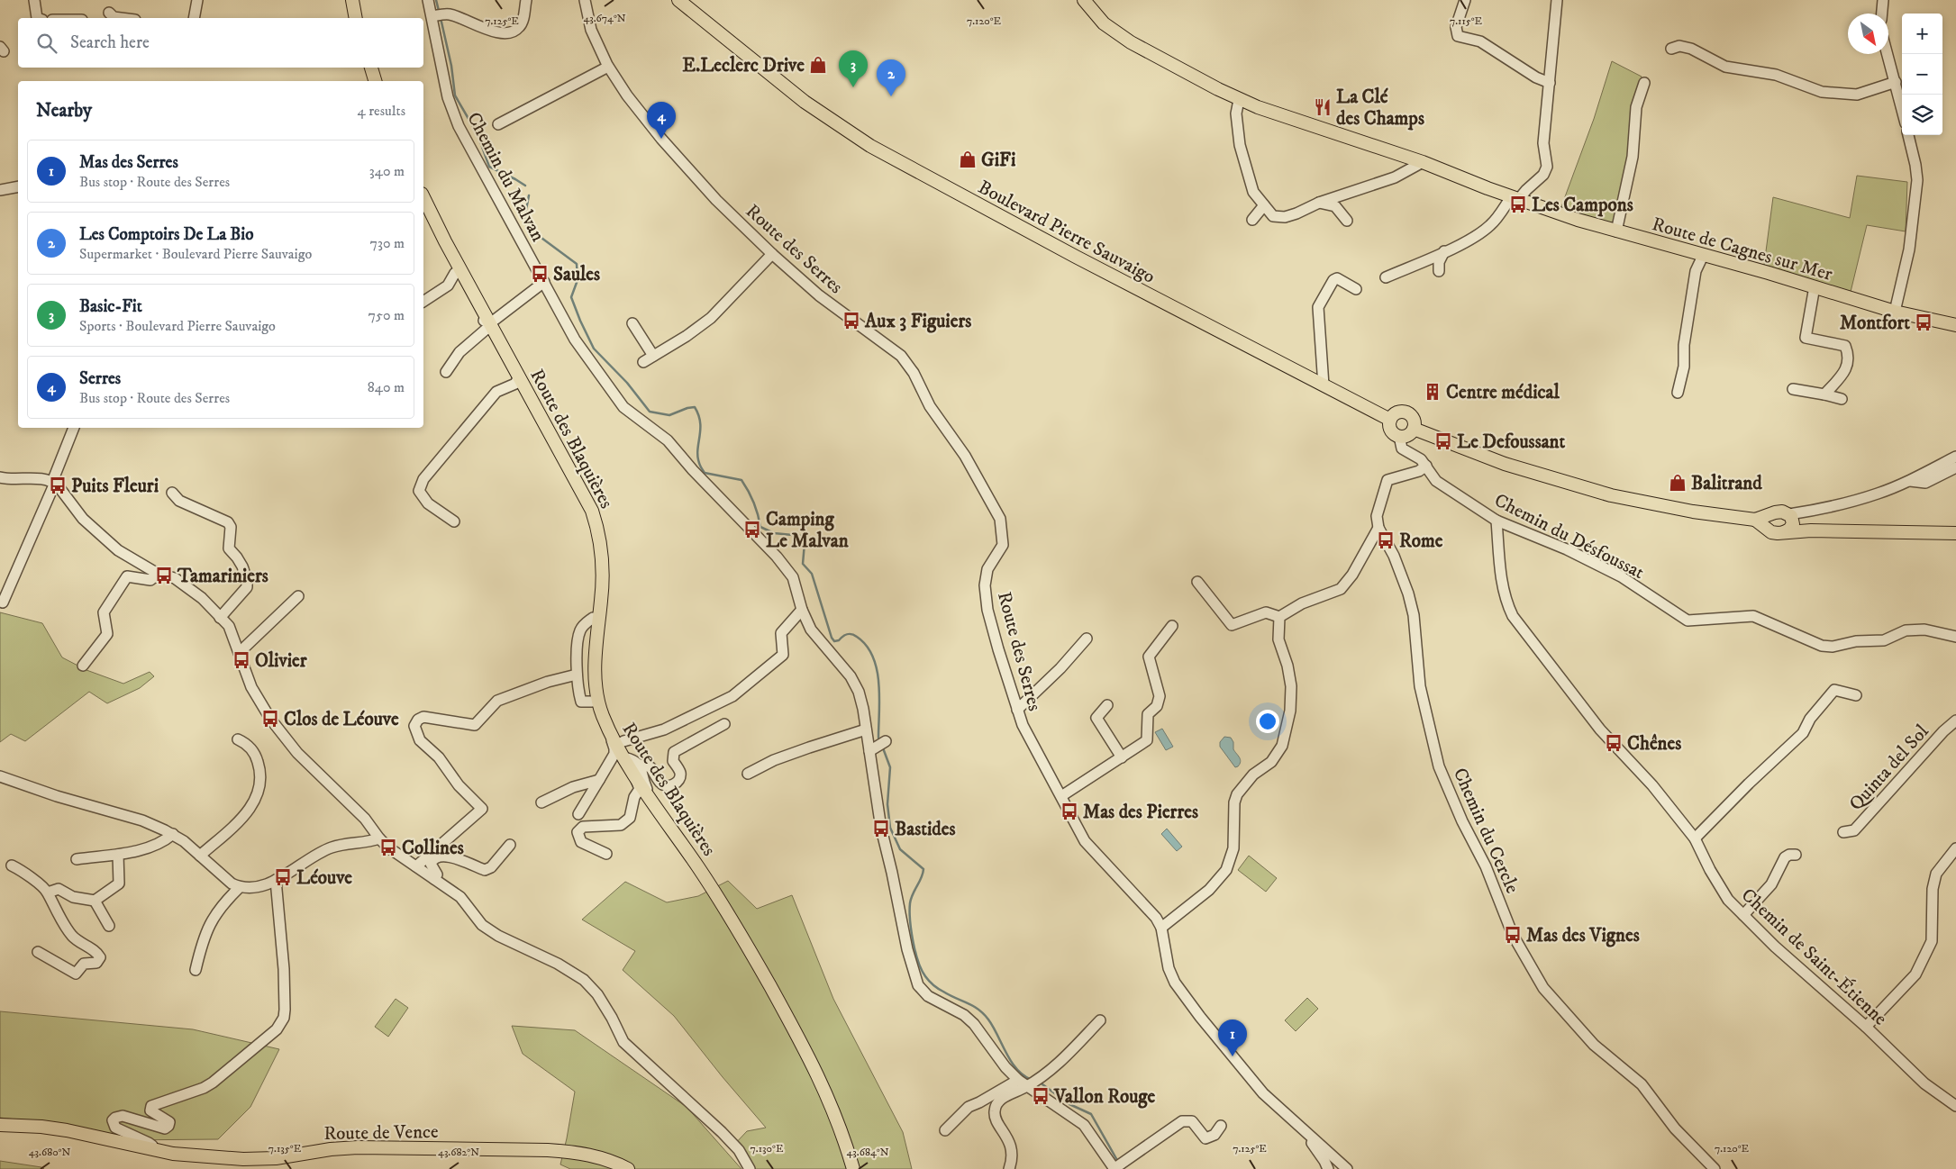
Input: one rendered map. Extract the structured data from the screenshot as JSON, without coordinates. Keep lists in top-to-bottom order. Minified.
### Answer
{"streets":{"main road":["Boulevard Pierre Sauvaigo","Route de Cagnes sur Mer","Route des Blaquières","Route de Vence"],"street":["Chemin du Malvan","Route des Serres","Chemin du Désfoussat","Quinta del Sol","Chemin du Cercle","Chemin de Saint-Étienne"]},"crossings":[["Boulevard Pierre Sauvaigo","Chemin du Désfoussat"],["Chemin du Désfoussat","Chemin de Saint-Étienne"]],"places":{"shop":["E.Leclerc Drive","GiFi","Balitrand"],"restaurant":["La Clé des Champs"],"bus stop":["Les Campons","Saules","Aux 3 Figuiers","Montfort","Le Defoussant","Puits Fleuri","Camping Le Malvan","Rome","Tamariniers","Olivier","Clos de Léouve","Chênes","Mas des Pierres","Bastides","Collines","Léouve","Mas des Vignes","Vallon Rouge"],"building":["Centre médical"]},"north":"bottom right","page":{"map_buttons":["+","−"],"search":"Search here","pins":["3","2","4","1"],"heading":["Nearby","4 results"],"list":[{"mark":"1","name":"Mas des Serres","note":"Bus stop · Route des Serres","value":"340 m"},{"mark":"2","name":"Les Comptoirs De La Bio","note":"Supermarket · Boulevard Pierre Sauvaigo","value":"730 m"},{"mark":"3","name":"Basic-Fit","note":"Sports · Boulevard Pierre Sauvaigo","value":"750 m"},{"mark":"4","name":"Serres","note":"Bus stop · Route des Serres","value":"840 m"}]},"coordinates":["43.674°N","7.125°E","7.120°E","7.115°E","7.135°E","7.130°E","43.680°N","43.682°N","43.684°N"]}
